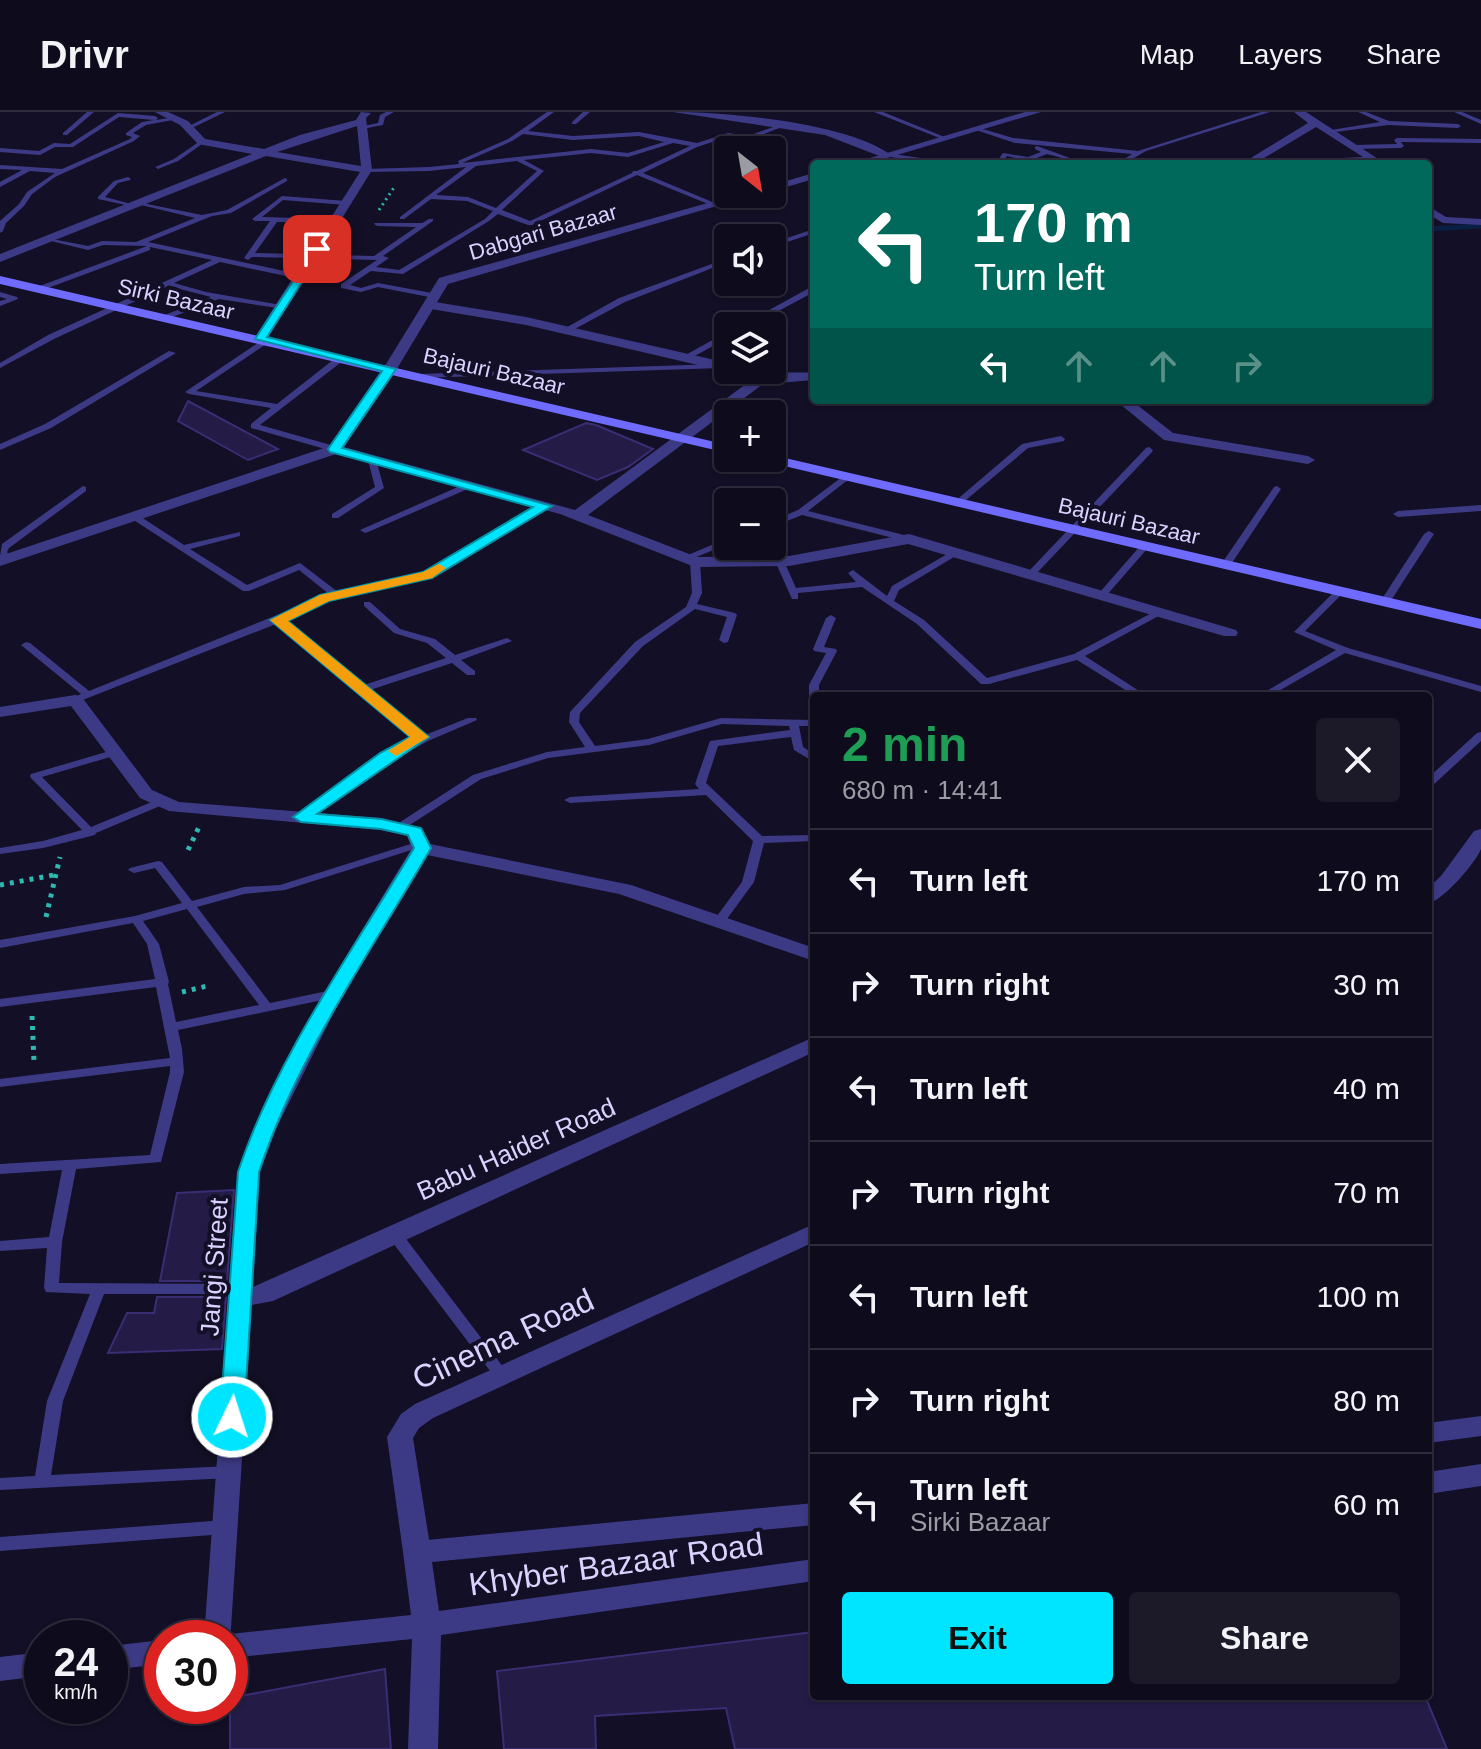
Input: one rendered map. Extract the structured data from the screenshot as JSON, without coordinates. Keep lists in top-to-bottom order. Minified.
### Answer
{"streets":{"main road":["Sirki Bazaar","Bajauri Bazaar"],"street":["Dabgari Bazaar","Babu Haider Road","Jangi Street","Cinema Road","Khyber Bazaar Road"]},"crossings":[["Dabgari Bazaar","Sirki Bazaar"],["Dabgari Bazaar","Bajauri Bazaar"],["Sirki Bazaar","Bajauri Bazaar"],["Babu Haider Road","Jangi Street"],["Cinema Road","Khyber Bazaar Road"]],"north":"bottom right","page":{"header":"Drivr","nav":["Map","Layers","Share"],"map_buttons":["+","−"],"turn":["170 m","Turn left"],"heading":["2 min","680 m · 14:41"],"list":[{"name":"Turn left","value":"170 m"},{"name":"Turn right","value":"30 m"},{"name":"Turn left","value":"40 m"},{"name":"Turn right","value":"70 m"},{"name":"Turn left","value":"100 m"},{"name":"Turn right","value":"80 m"},{"name":"Turn left","note":"Sirki Bazaar","value":"60 m"}],"buttons":["Exit","Share"],"speed":"24 km/h","limit":"30"}}
